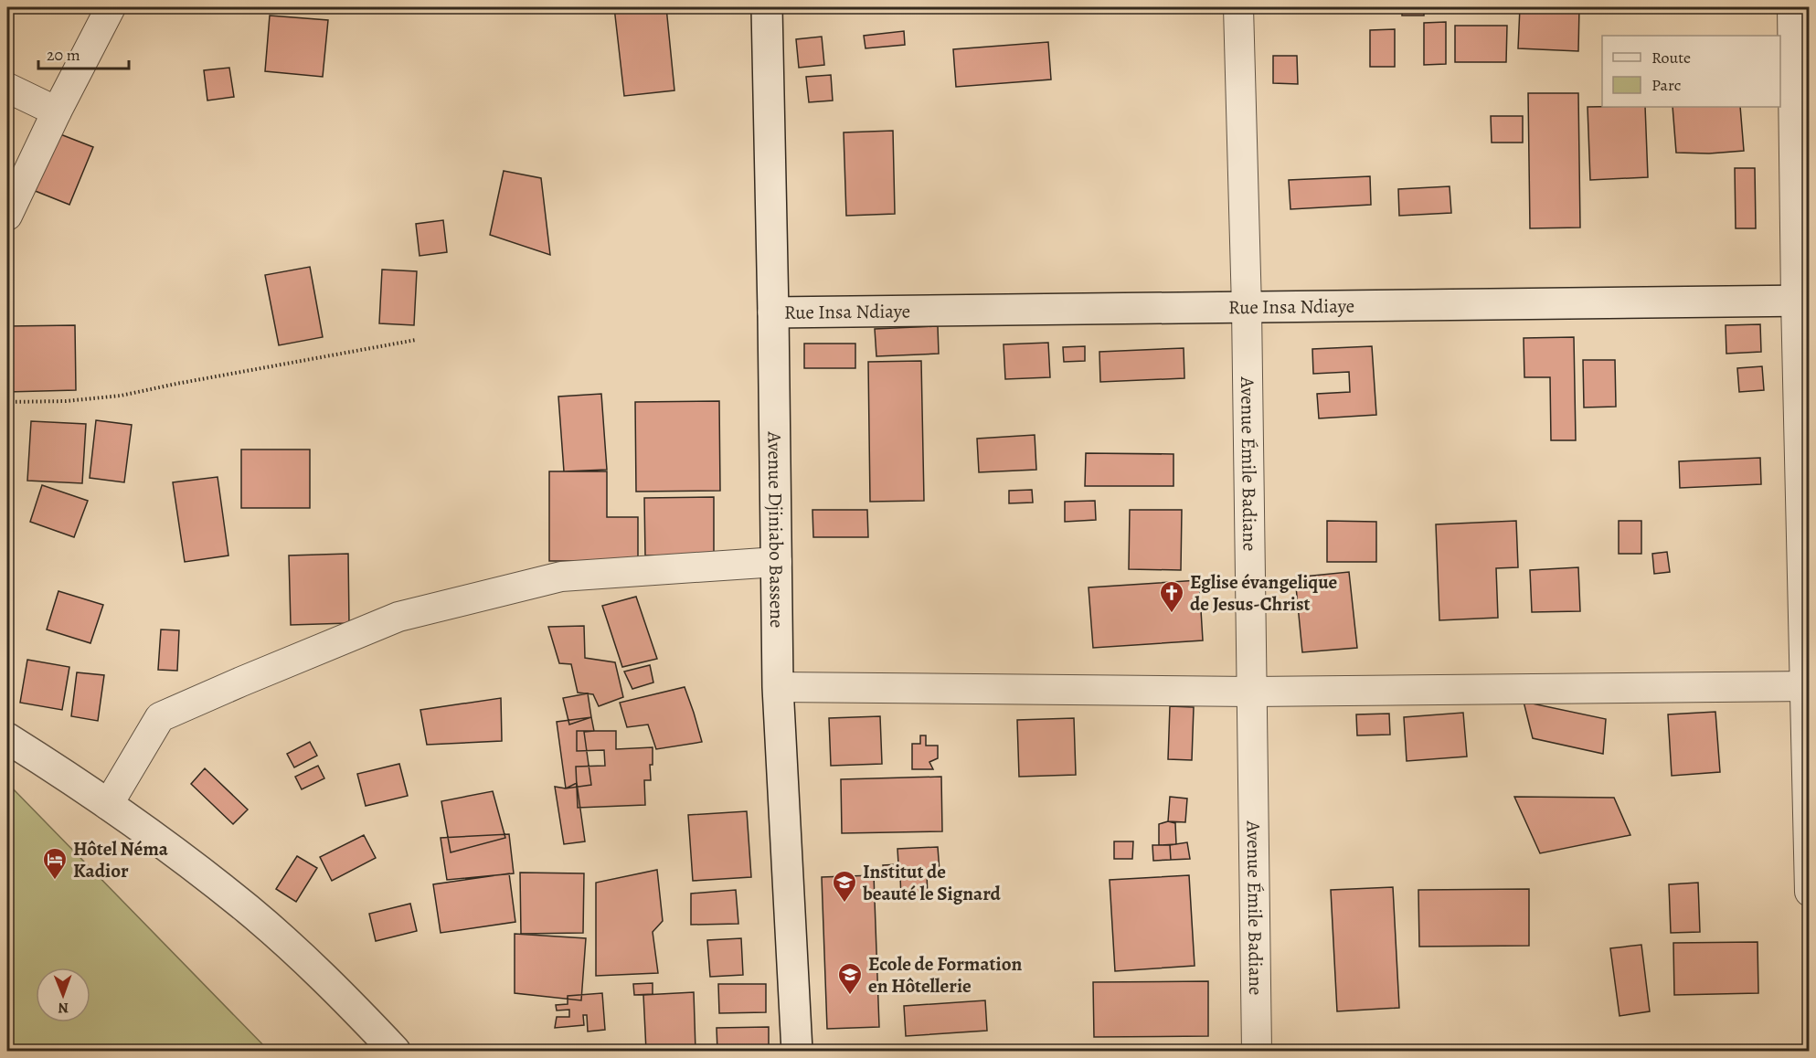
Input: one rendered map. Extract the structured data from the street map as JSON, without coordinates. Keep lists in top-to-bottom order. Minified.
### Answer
{"streets":{"main road":["Rue Insa Ndiaye","Avenue Djiniabo Bassene"],"street":["Avenue Émile Badiane"]},"crossings":[["Rue Insa Ndiaye","Avenue Émile Badiane"],["Rue Insa Ndiaye","Avenue Djiniabo Bassene"]],"places":{"church":["Eglise évangelique de Jesus-Christ"],"hotel":["Hôtel Néma Kadior"],"school or university":["Institut de beauté le Signard","Ecole de Formation en Hôtellerie"]},"legend":["Route","Parc"],"scale_bar":"20 m","north":"bottom"}
